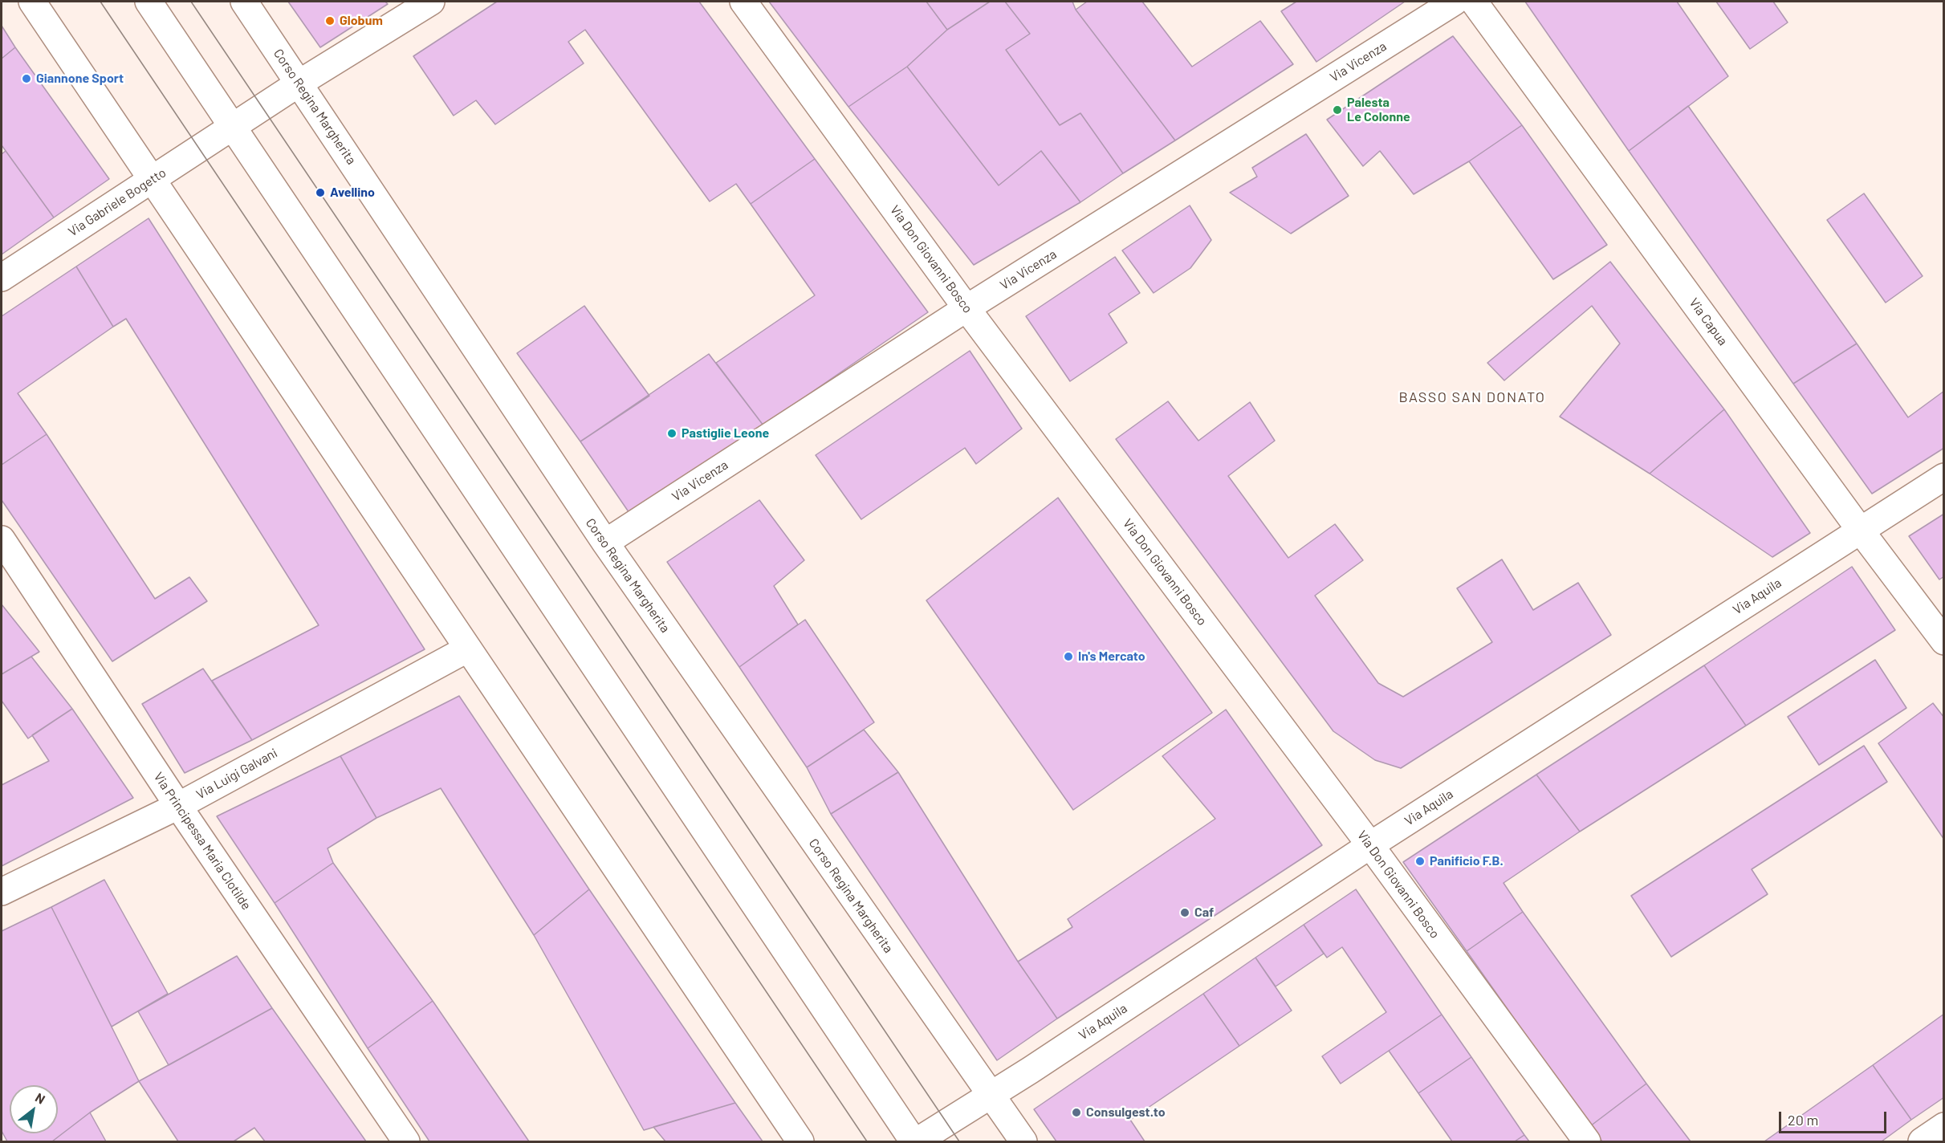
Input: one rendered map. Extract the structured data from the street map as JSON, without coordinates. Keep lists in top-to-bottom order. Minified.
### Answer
{"streets":{"street":["Via Vicenza","Corso Regina Margherita","Via Gabriele Bogetto","Via Don Giovanni Bosco","Via Capua","Via Aquila","Via Luigi Galvani","Via Principessa Maria Clotilde"]},"crossings":[["Via Vicenza","Corso Regina Margherita"],["Via Vicenza","Via Don Giovanni Bosco"],["Corso Regina Margherita","Via Gabriele Bogetto"],["Corso Regina Margherita","Via Aquila"],["Via Don Giovanni Bosco","Via Aquila"],["Via Capua","Via Aquila"],["Via Luigi Galvani","Via Principessa Maria Clotilde"]],"districts":["BASSO SAN DONATO"],"places":["Globum","Giannone Sport","Palesta Le Colonne","Avellino","Pastiglie Leone","In's Mercato","Panificio F.B.","Caf","Consulgest.to"],"scale_bar":"20 m","north":"top right"}
